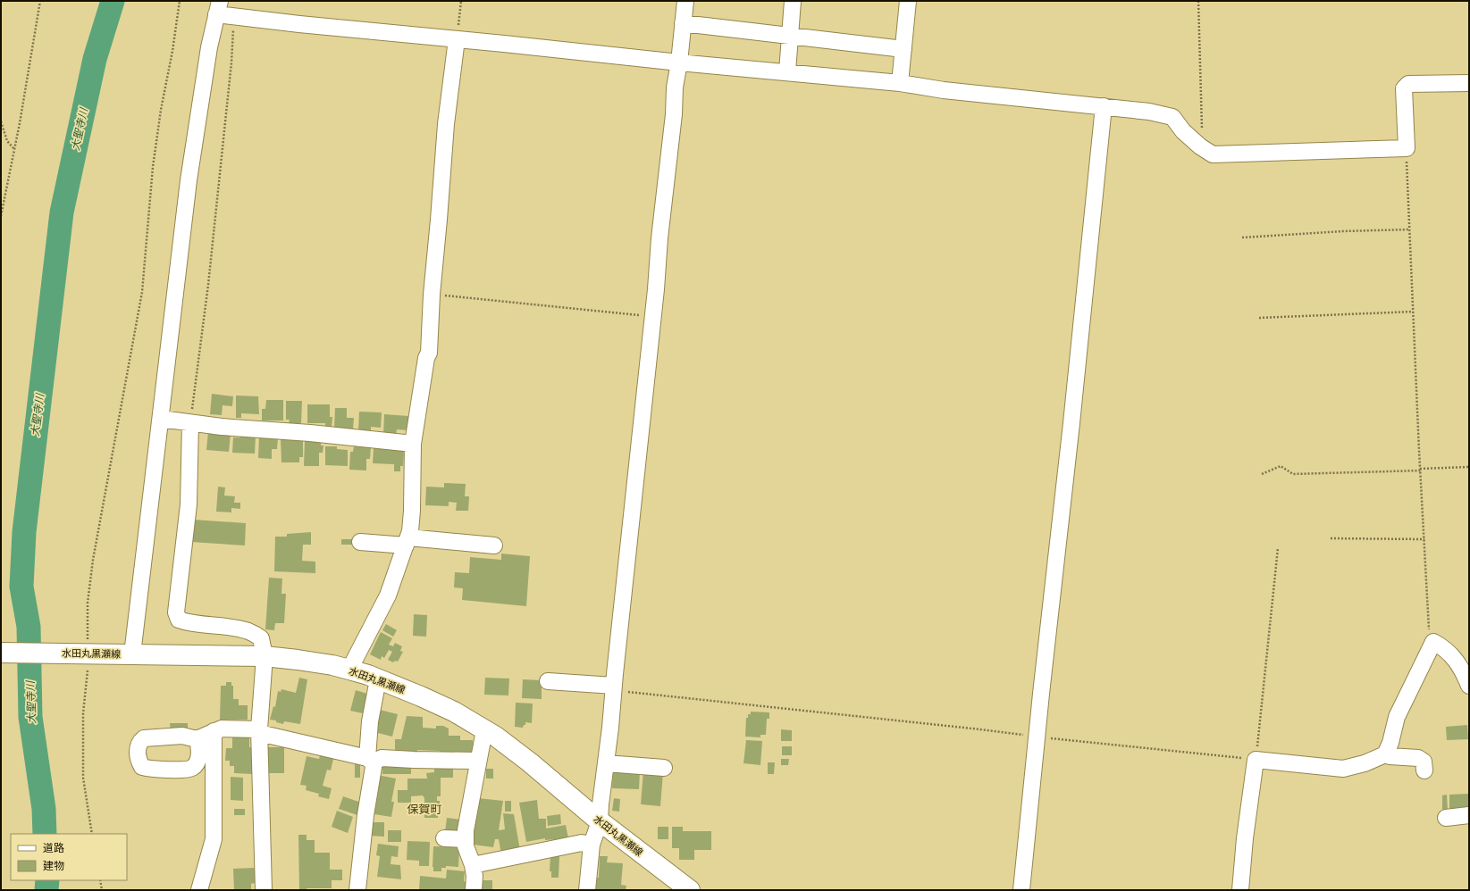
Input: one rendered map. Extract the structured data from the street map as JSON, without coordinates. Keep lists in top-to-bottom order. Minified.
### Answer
{"streets":{"main road":["水田丸黒瀬線"]},"districts":["保賀町"],"water":["大聖寺川"],"legend":["道路","建物"]}
